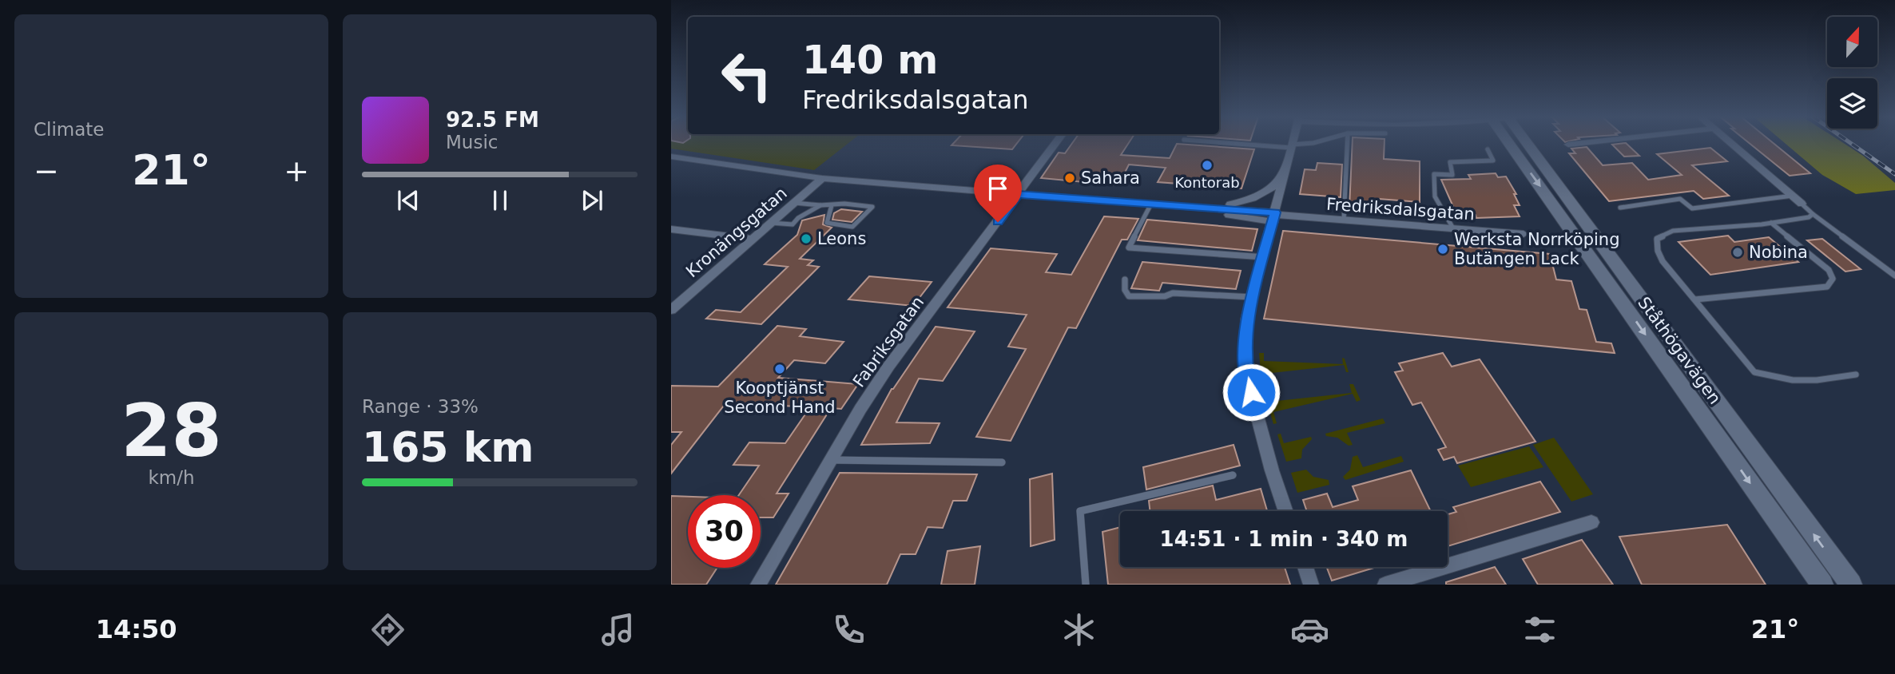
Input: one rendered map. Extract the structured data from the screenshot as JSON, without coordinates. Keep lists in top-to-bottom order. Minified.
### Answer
{"streets":{"main road":["Ståthögavägen"],"street":["Fredriksdalsgatan","Kronängsgatan","Fabriksgatan"]},"crossings":[["Fredriksdalsgatan","Kronängsgatan"],["Fredriksdalsgatan","Fabriksgatan"]],"places":["Kontorab","Sahara","Leons","Werksta Norrköping Butängen Lack","Nobina","Kooptjänst Second Hand"],"north":"top","page":{"tile":["Climate",["28","km/h"],["Range · 33%","165 km"]],"turn":["140 m","Fredriksdalsgatan"],"song":["92.5 FM","Music"],"heat":["−","21°","+"],"limit":"30","trip":"14:51 · 1 min · 340 m","tabs":["14:50","21°"]}}
